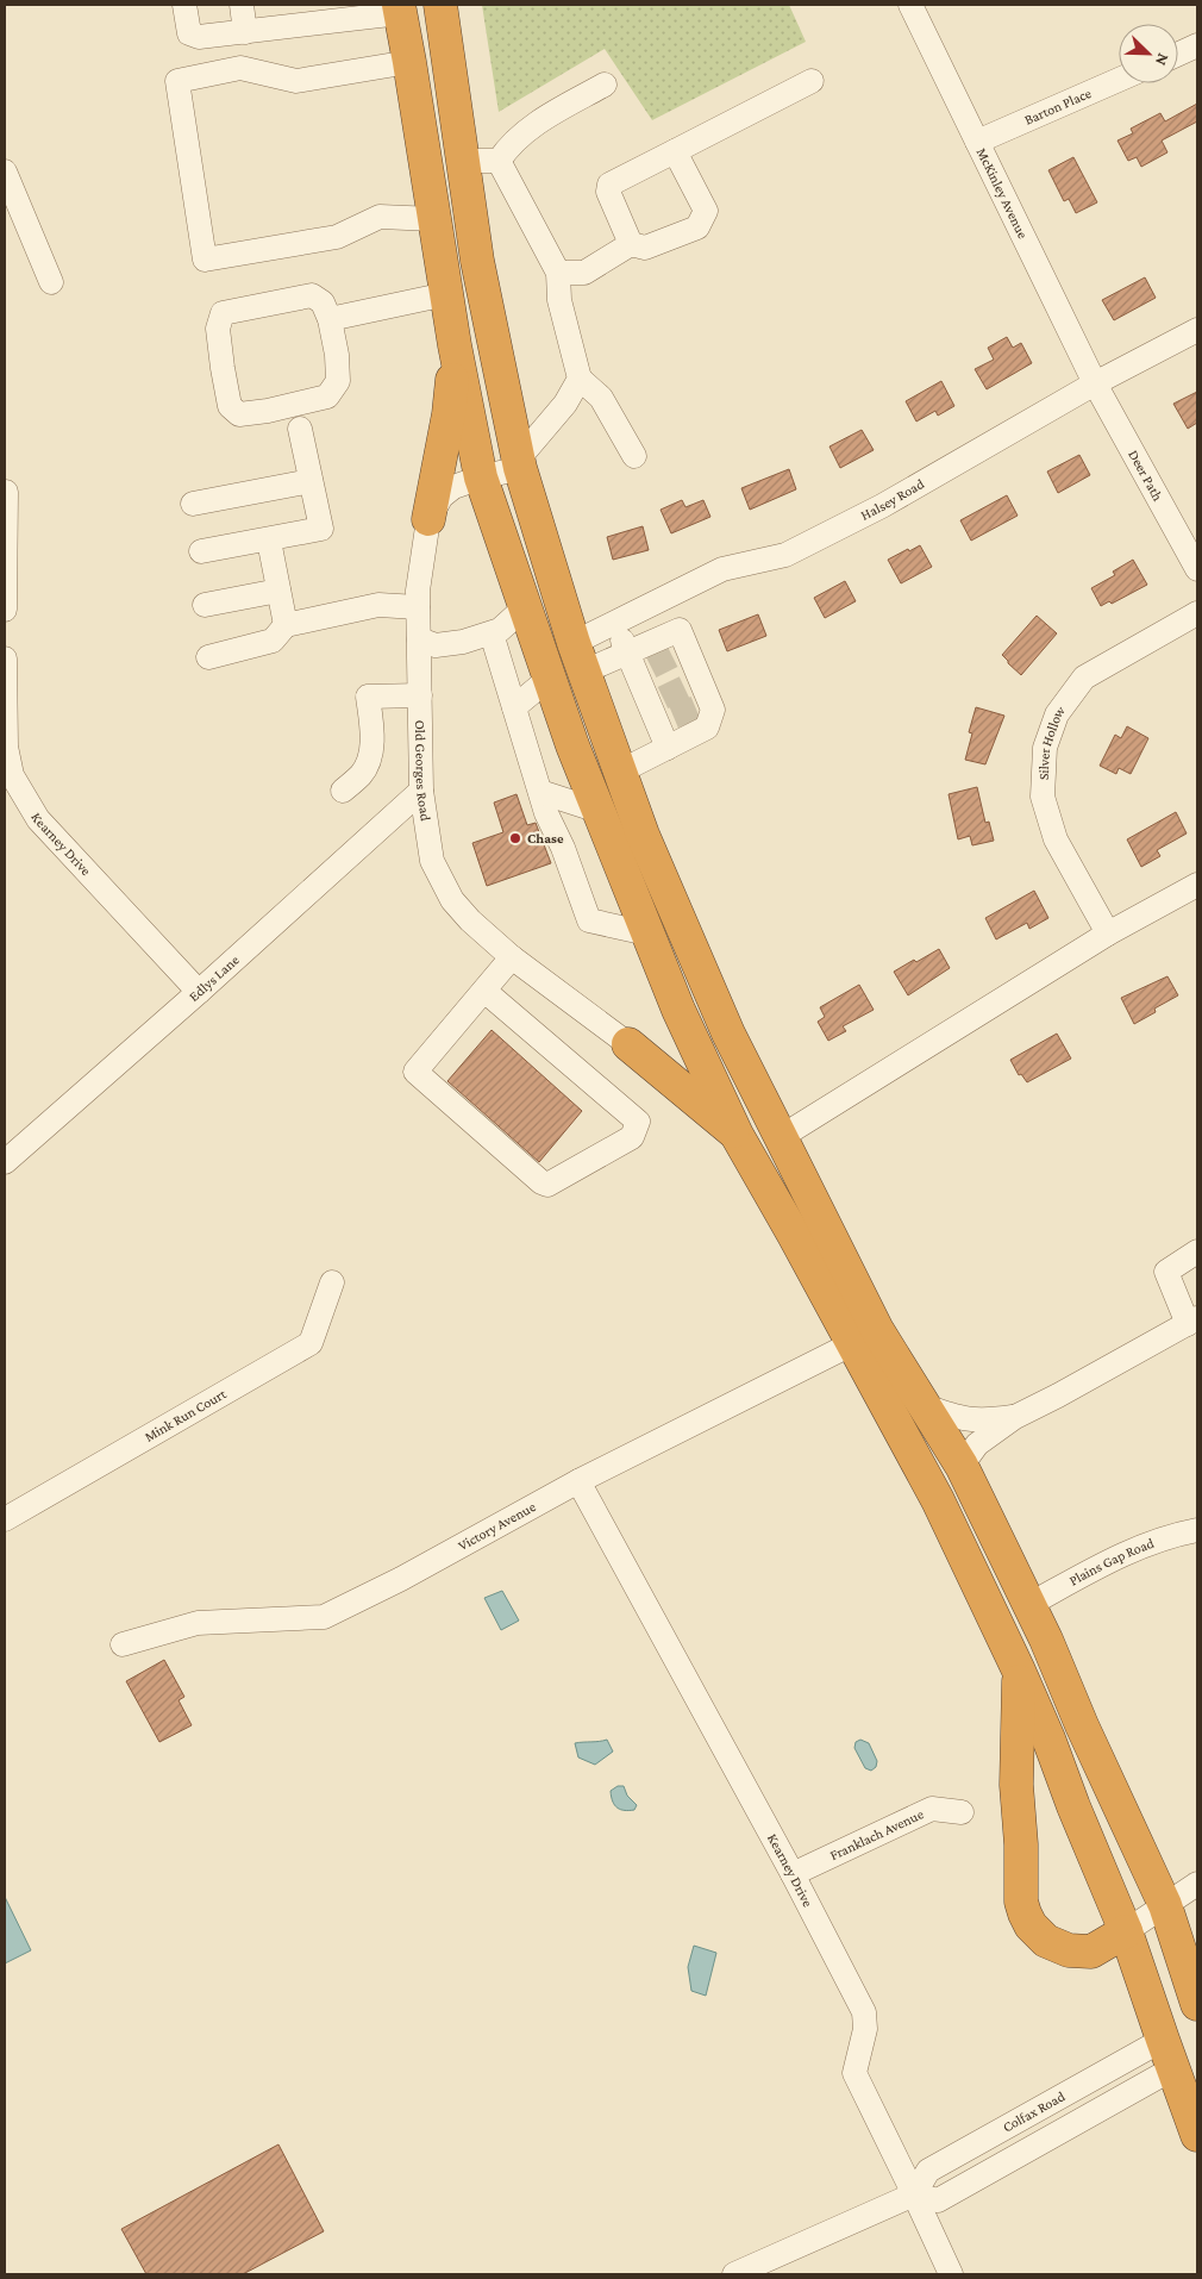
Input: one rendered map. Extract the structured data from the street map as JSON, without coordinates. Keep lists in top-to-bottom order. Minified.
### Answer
{"streets":{"street":["Barton Place","McKinley Avenue","Deer Path","Halsey Road","Silver Hollow","Old Georges Road","Kearney Drive","Edlys Lane","Mink Run Court","Victory Avenue","Plains Gap Road","Franklach Avenue","Colfax Road"]},"crossings":[["Barton Place","McKinley Avenue"],["McKinley Avenue","Deer Path"],["McKinley Avenue","Halsey Road"],["Deer Path","Halsey Road"],["Old Georges Road","Edlys Lane"],["Kearney Drive","Edlys Lane"],["Kearney Drive","Victory Avenue"],["Kearney Drive","Franklach Avenue"],["Kearney Drive","Colfax Road"]],"places":["Chase"],"north":"bottom right"}
